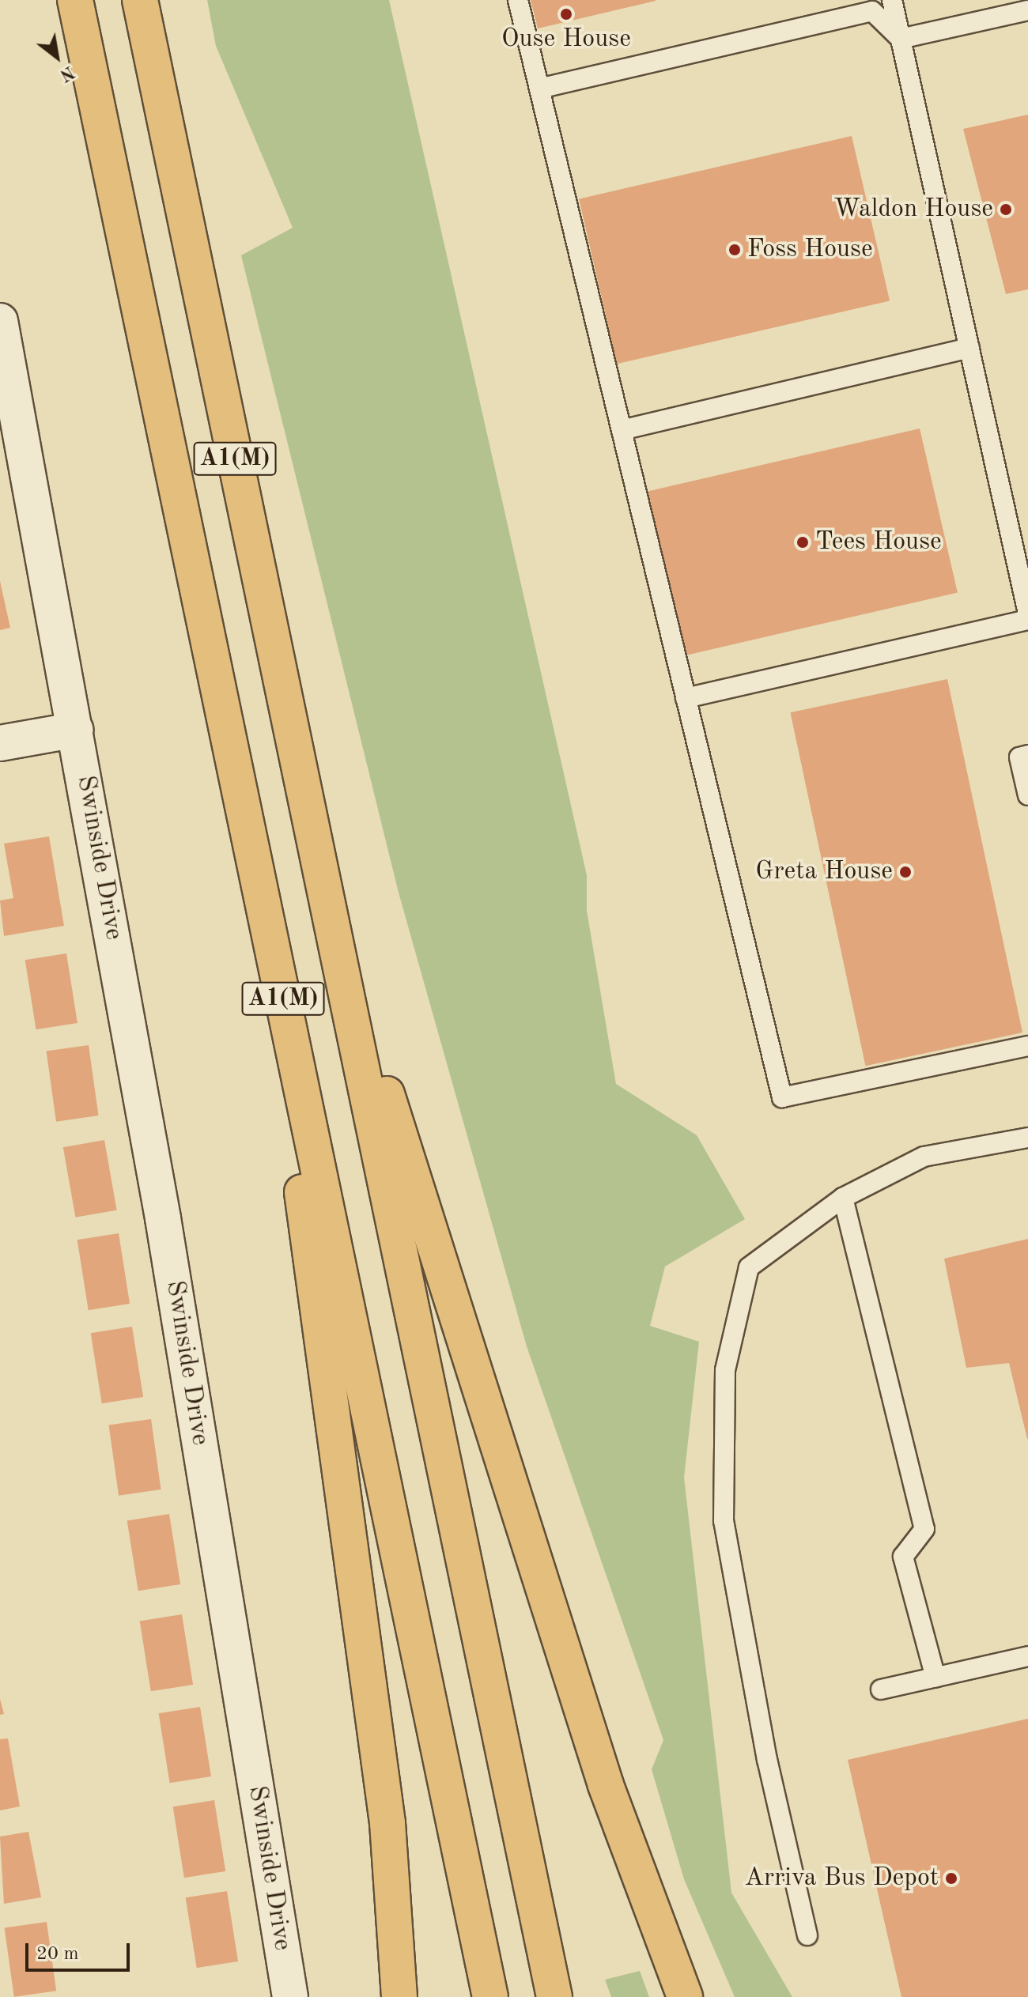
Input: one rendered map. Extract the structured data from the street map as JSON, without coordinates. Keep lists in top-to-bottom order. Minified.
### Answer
{"streets":{"highway":["A1(M)"],"street":["Swinside Drive"]},"places":["Ouse House","Waldon House","Foss House","Tees House","Greta House","Arriva Bus Depot"],"scale_bar":"20 m","north":"bottom right"}
